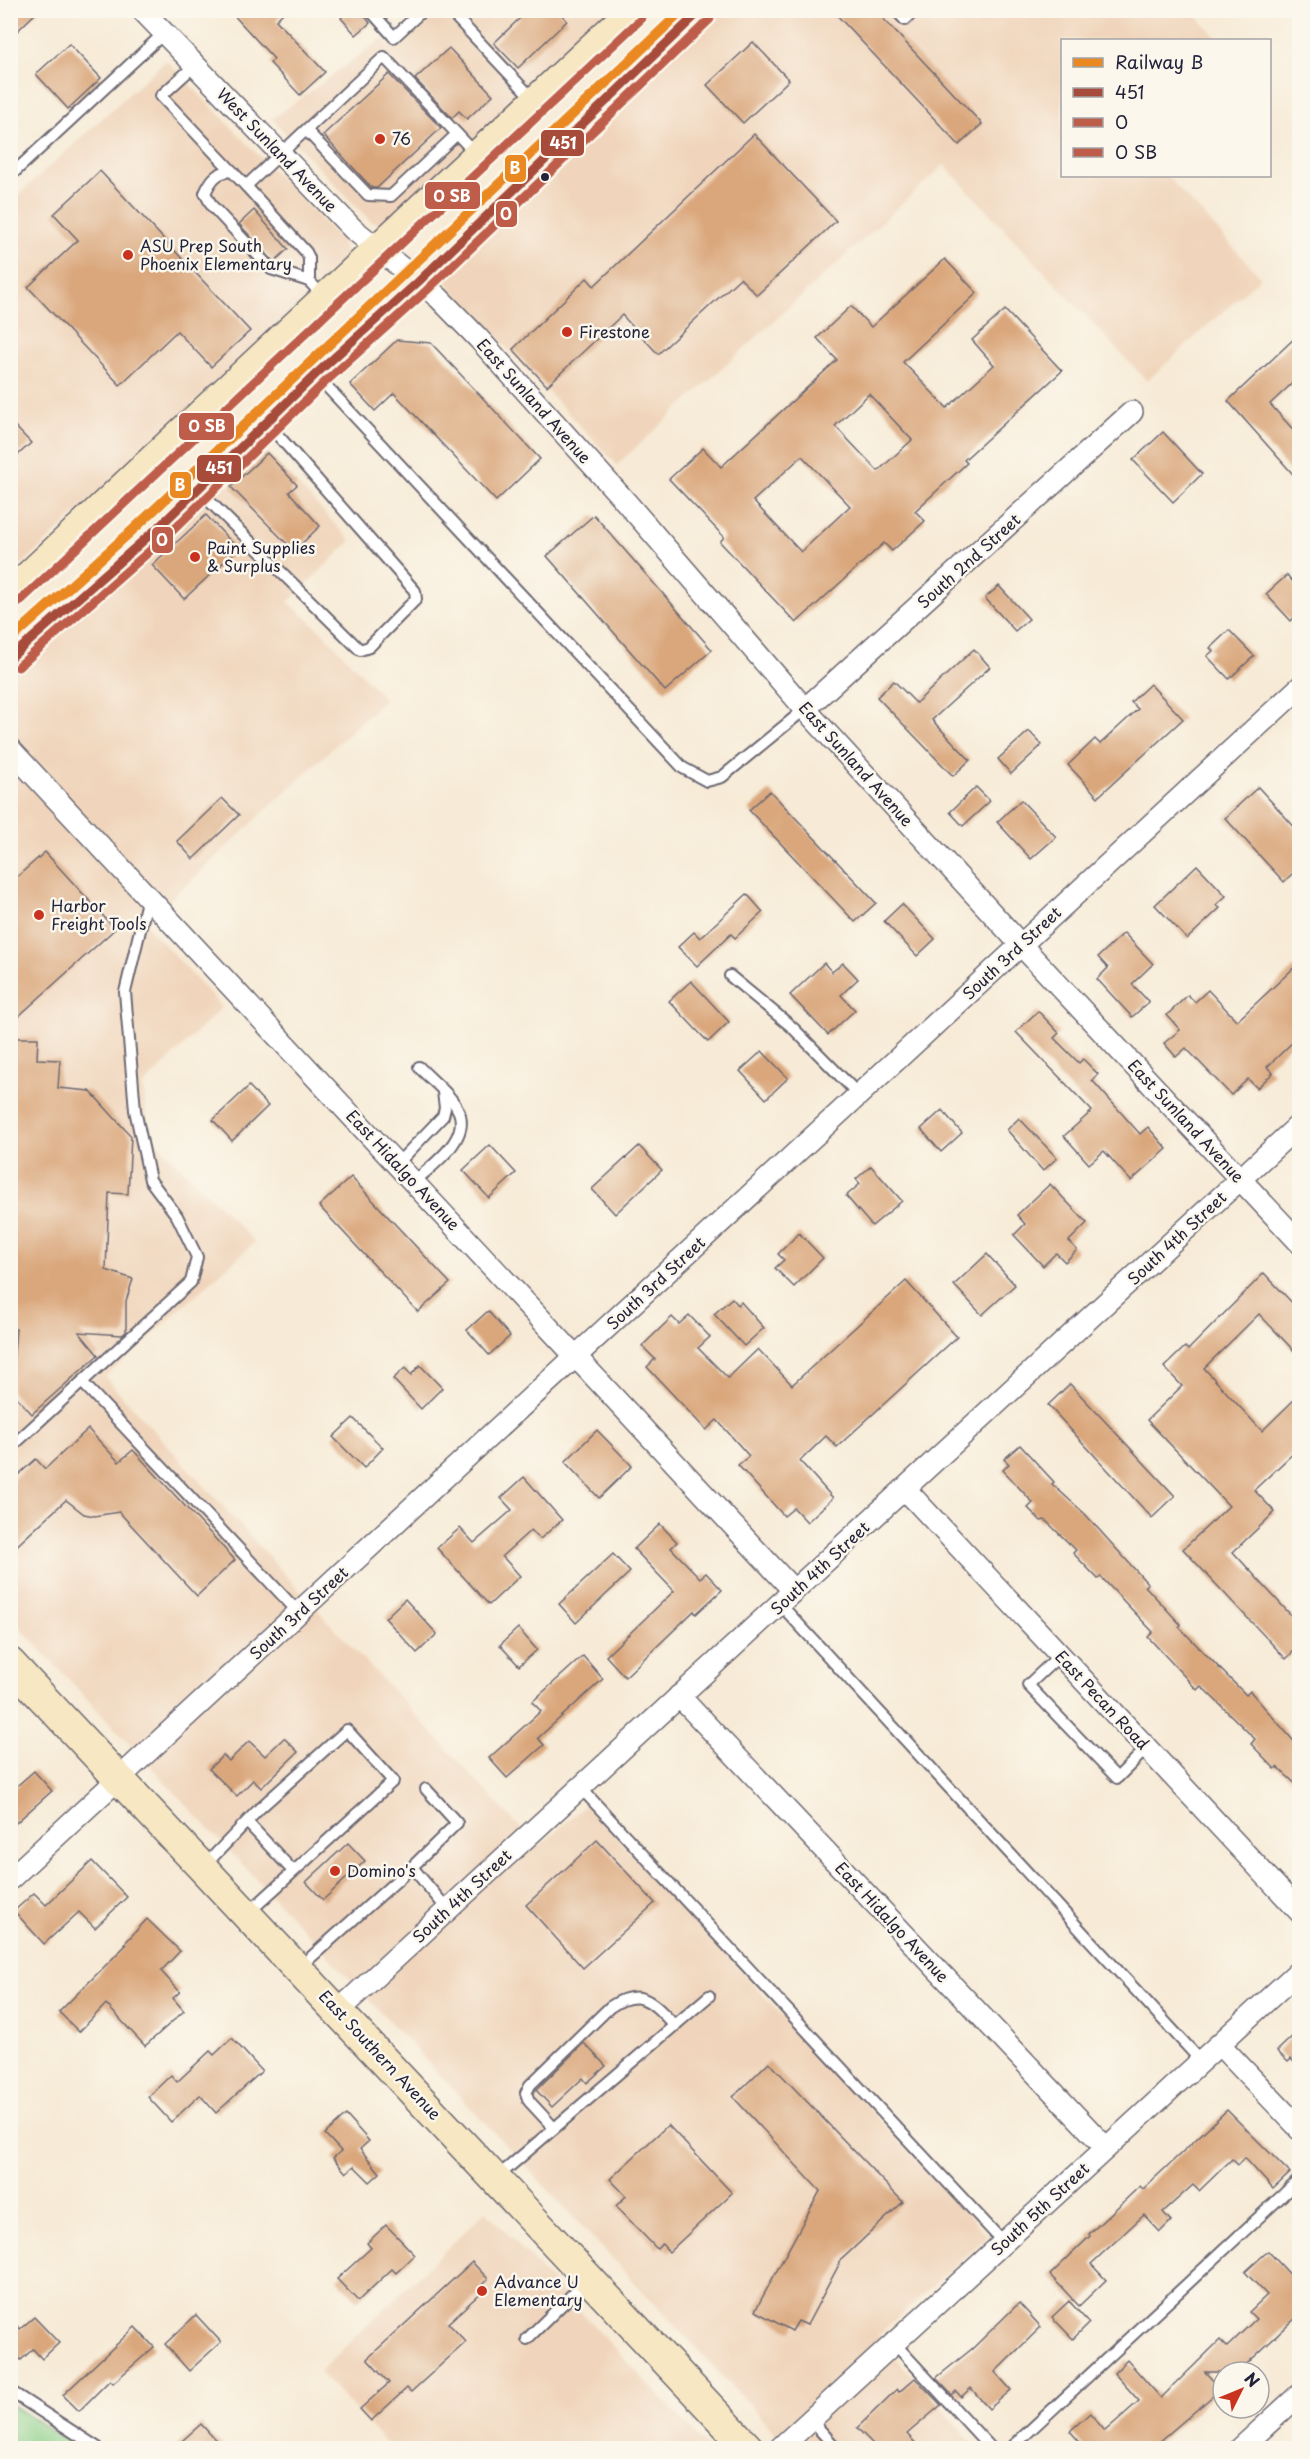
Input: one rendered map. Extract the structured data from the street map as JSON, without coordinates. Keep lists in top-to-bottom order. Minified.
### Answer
{"streets":{"main road":["East Southern Avenue"],"street":["West Sunland Avenue","East Sunland Avenue","South 2nd Street","South 3rd Street","East Hidalgo Avenue","South 4th Street","East Pecan Road","South 5th Street"]},"crossings":[["West Sunland Avenue","East Sunland Avenue"],["East Sunland Avenue","South 2nd Street"],["East Sunland Avenue","South 3rd Street"],["East Sunland Avenue","South 4th Street"],["South 3rd Street","East Hidalgo Avenue"],["South 3rd Street","East Southern Avenue"],["East Hidalgo Avenue","South 4th Street"],["East Hidalgo Avenue","South 5th Street"],["South 4th Street","East Pecan Road"],["South 4th Street","East Southern Avenue"]],"places":["76","ASU Prep South Phoenix Elementary","Firestone","Paint Supplies & Surplus","Harbor Freight Tools","Domino's","Advance U Elementary"],"lines":["rail line B","transit line 451","transit line 0"],"legend":["Railway B","451","0","0 SB"],"north":"top right"}
